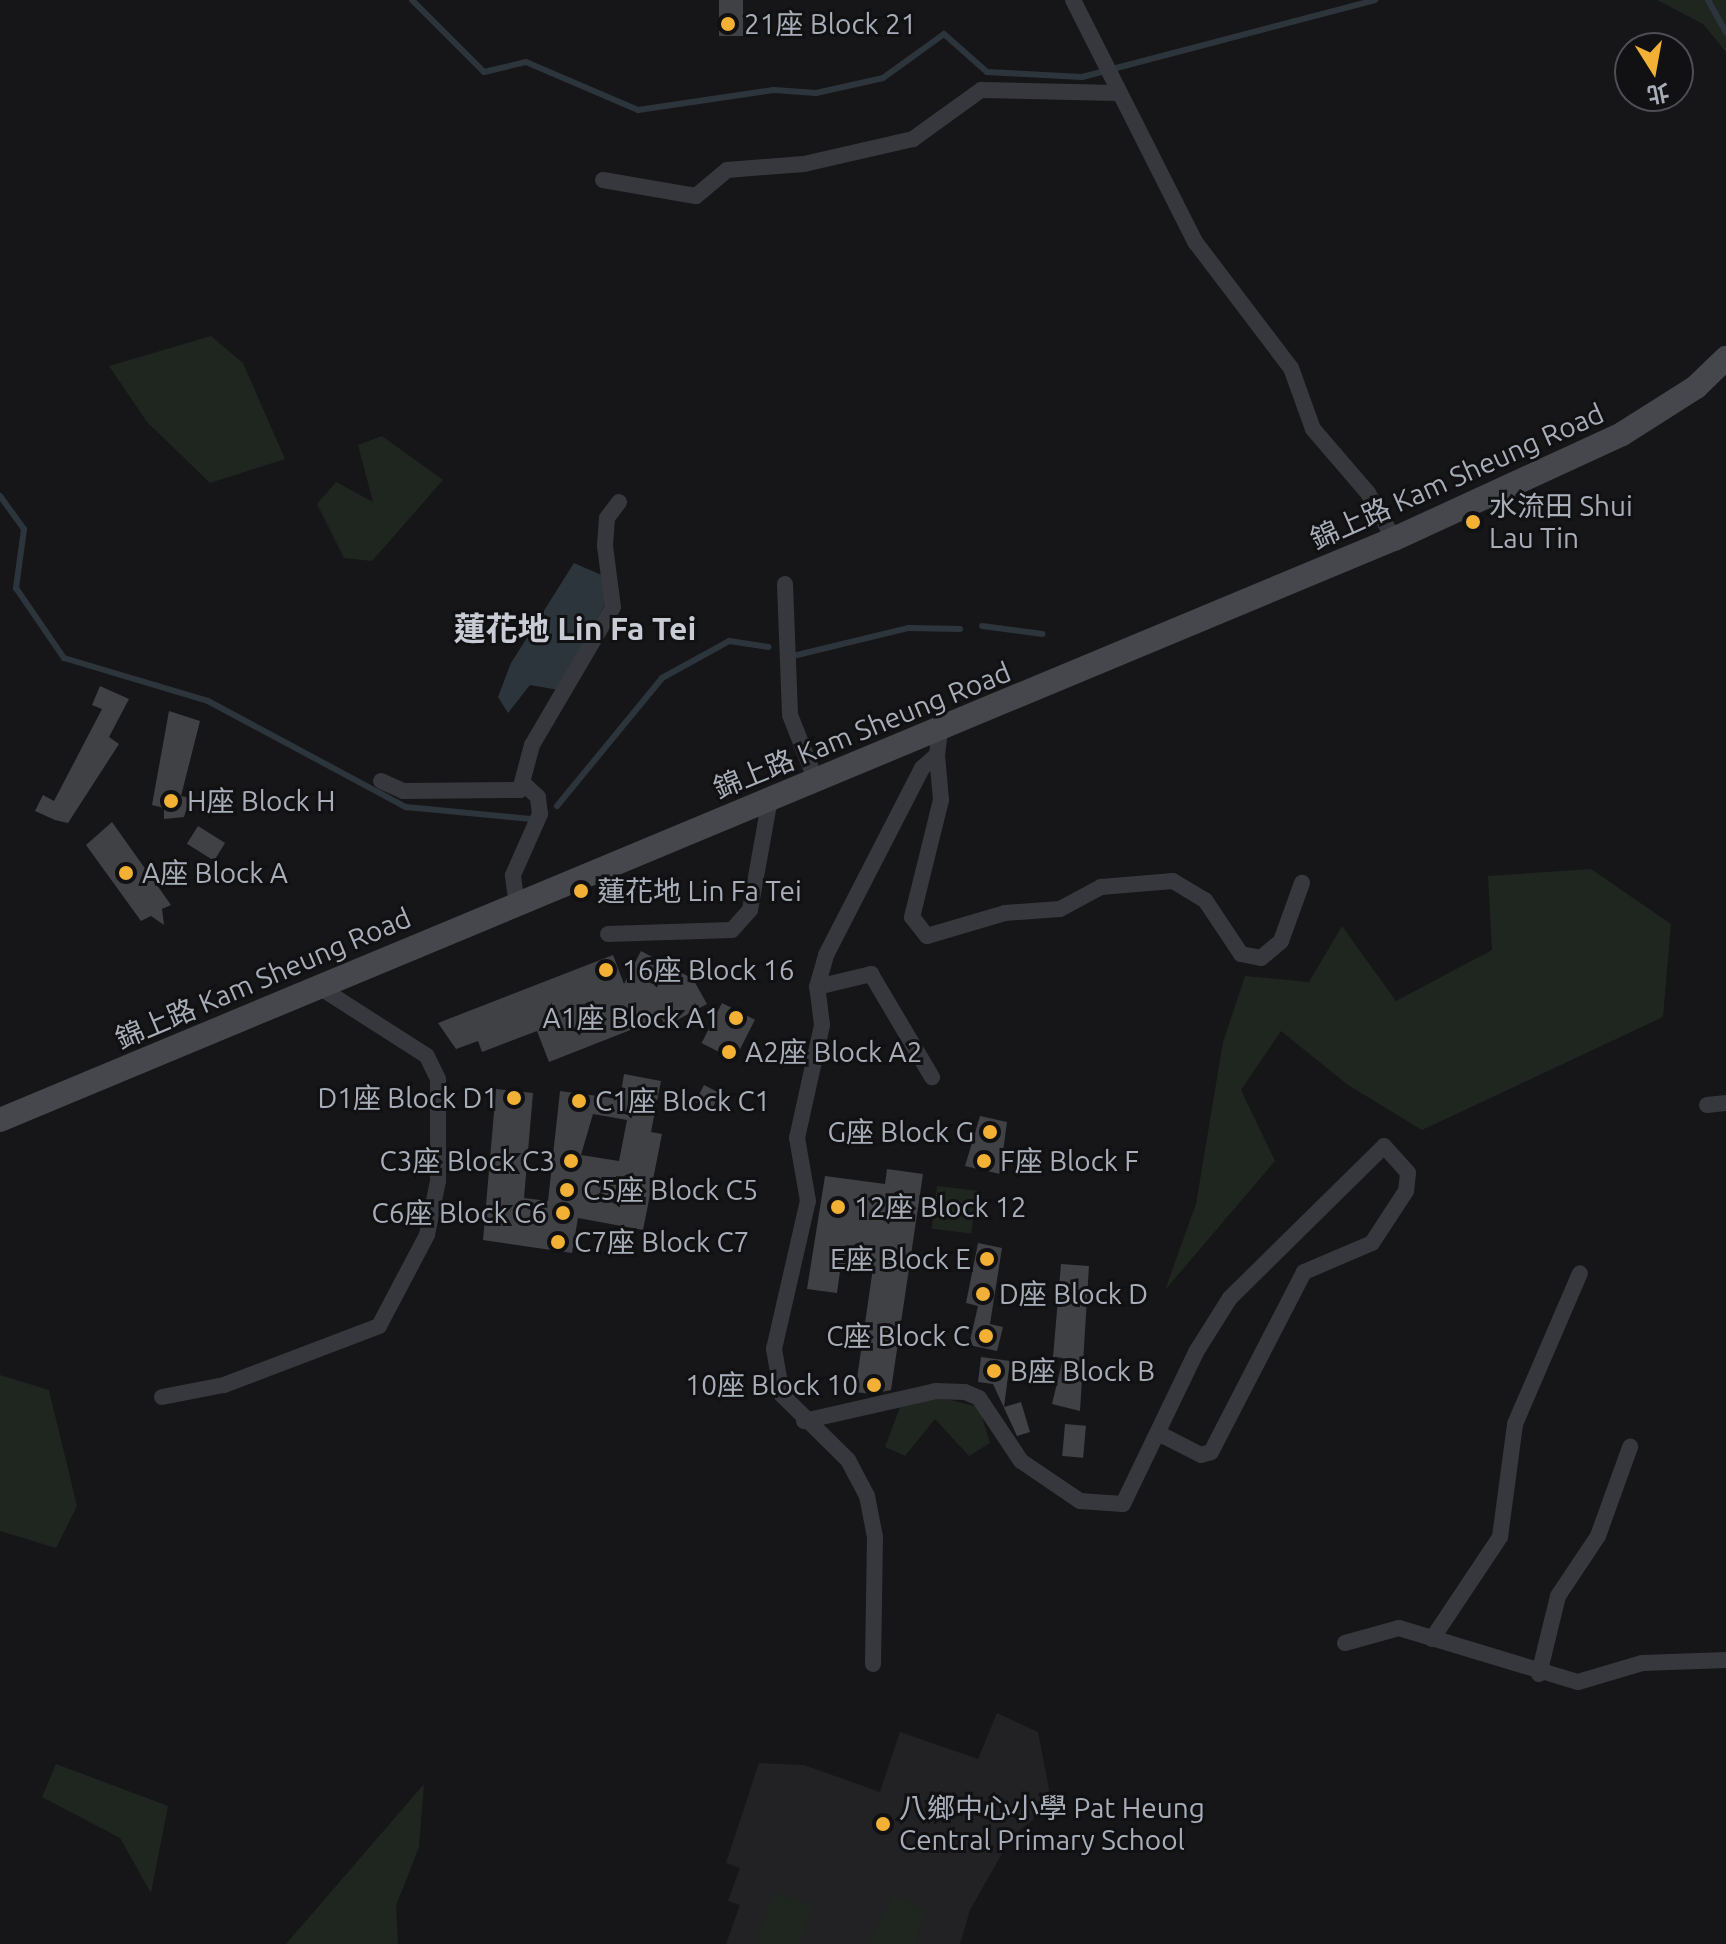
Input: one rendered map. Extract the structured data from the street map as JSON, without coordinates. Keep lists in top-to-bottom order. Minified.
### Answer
{"streets":{"main road":["錦上路 Kam Sheung Road"]},"districts":["蓮花地 Lin Fa Tei"],"places":["21座 Block 21","水流田 Shui Lau Tin","H座 Block H","A座 Block A","蓮花地 Lin Fa Tei","16座 Block 16","A1座 Block A1","A2座 Block A2","D1座 Block D1","C1座 Block C1","G座 Block G","C3座 Block C3","F座 Block F","C5座 Block C5","12座 Block 12","C6座 Block C6","C7座 Block C7","E座 Block E","D座 Block D","C座 Block C","B座 Block B","10座 Block 10","八鄉中心小學 Pat Heung Central Primary School"],"north":"bottom"}
